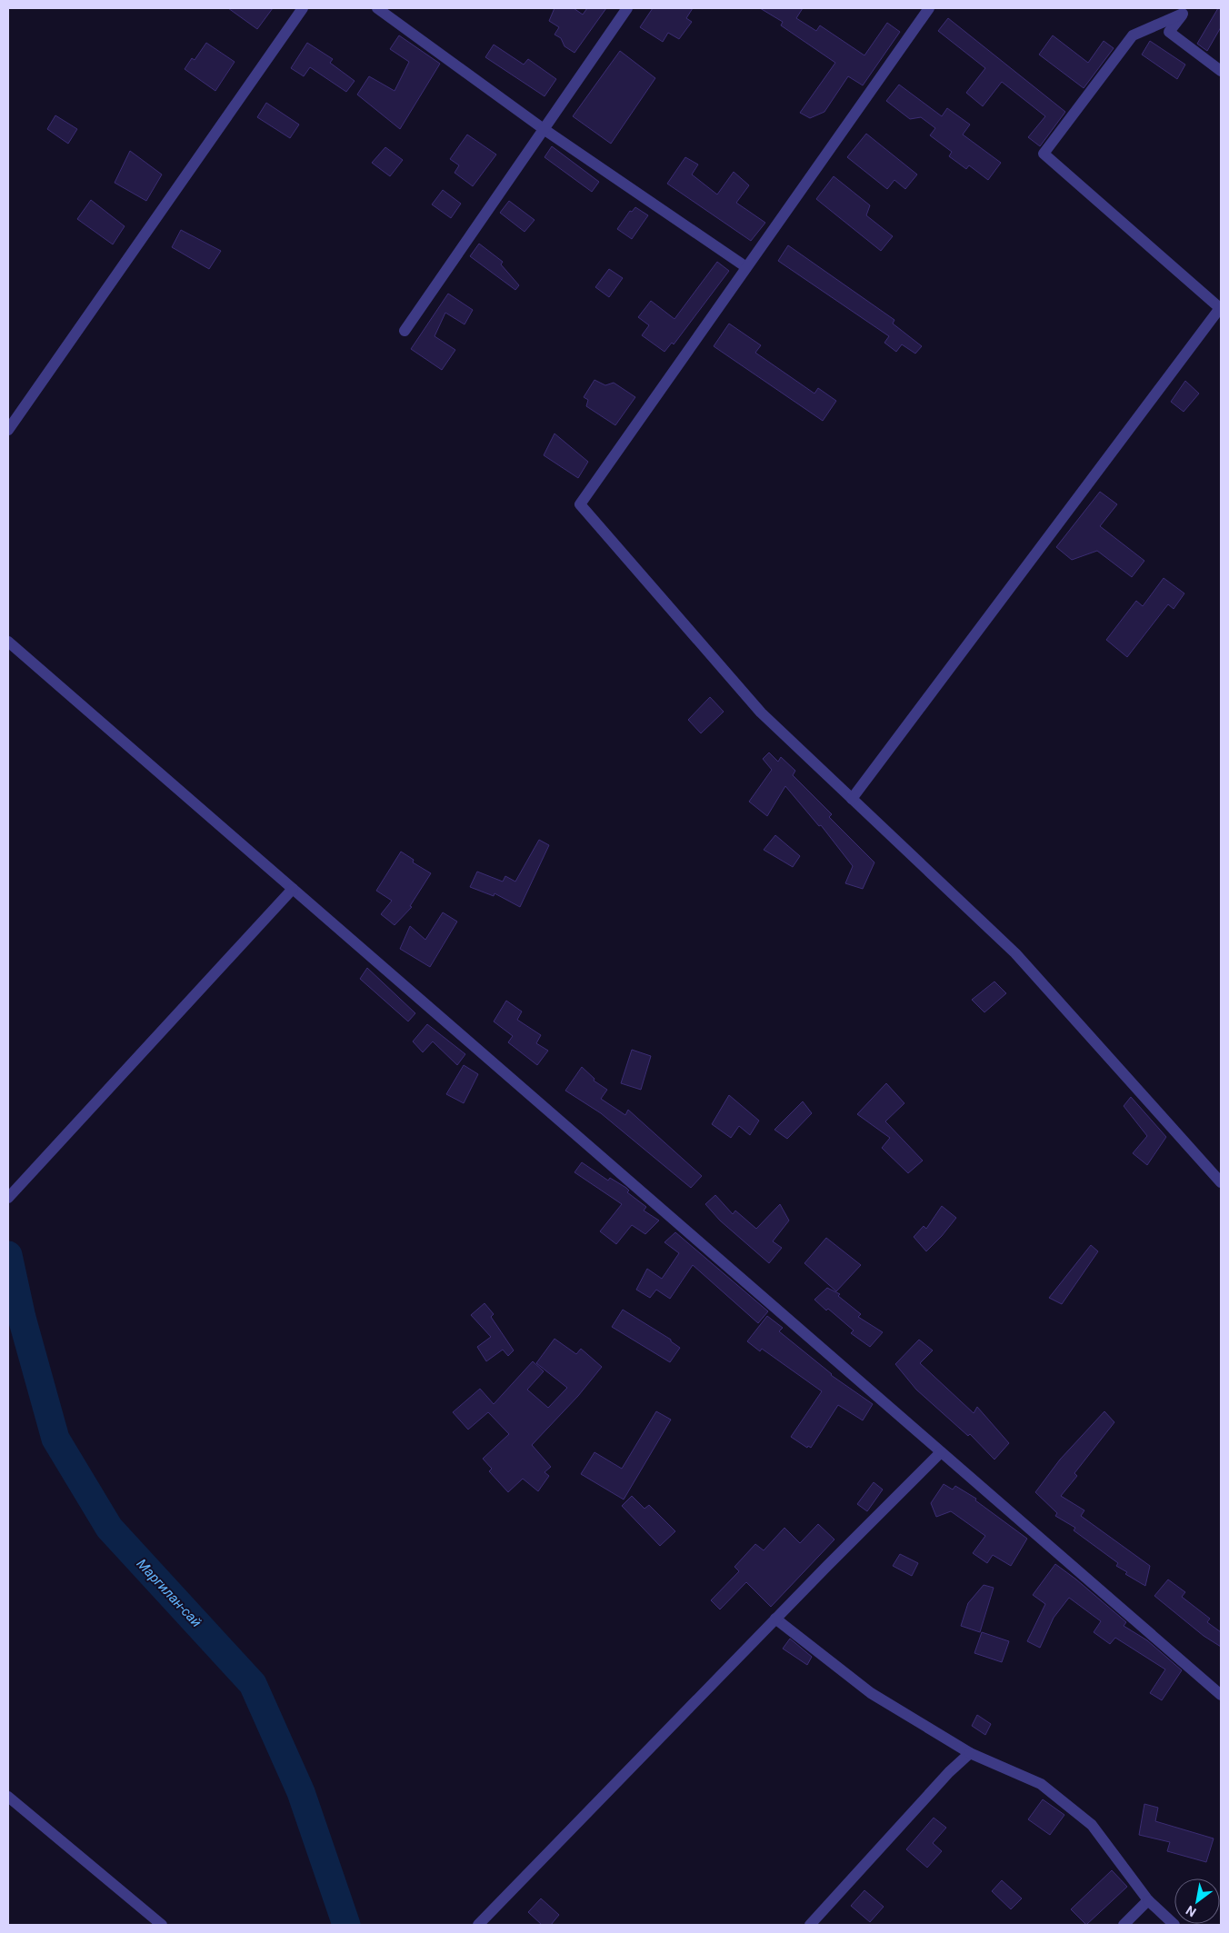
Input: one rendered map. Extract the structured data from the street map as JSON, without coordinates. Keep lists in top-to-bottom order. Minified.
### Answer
{"water":["Маргилан-сай"],"north":"bottom left"}
